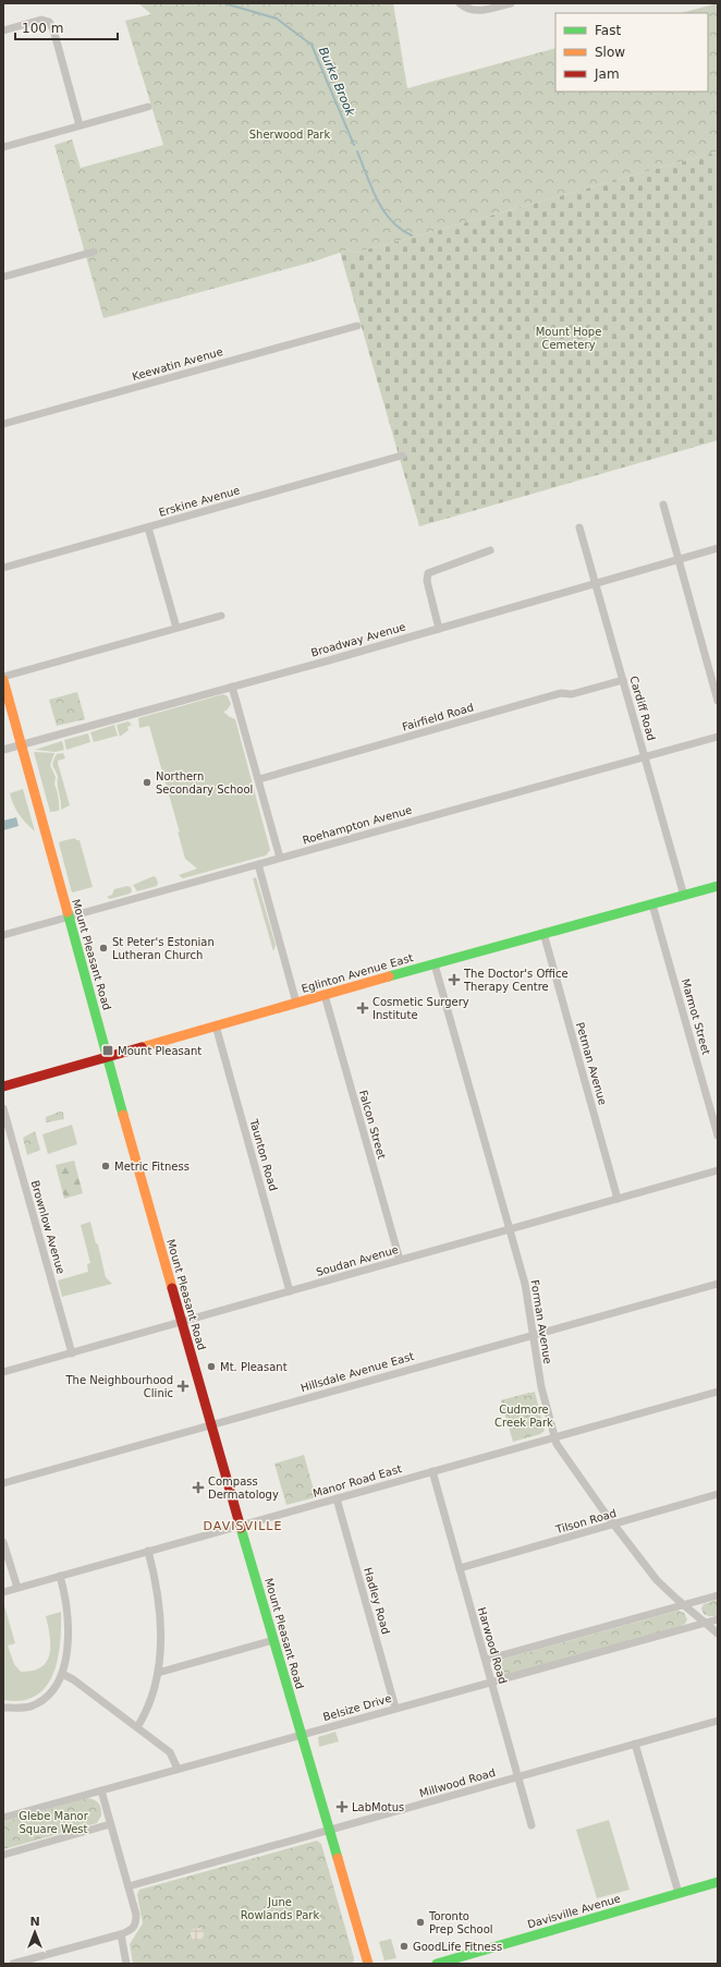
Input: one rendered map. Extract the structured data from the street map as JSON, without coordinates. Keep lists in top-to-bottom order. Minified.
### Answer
{"streets":{"main road":["Mount Pleasant Road","Eglinton Avenue East","Davisville Avenue"],"street":["Keewatin Avenue","Erskine Avenue","Broadway Avenue","Cardiff Road","Fairfield Road","Roehampton Avenue","Marmot Street","Petman Avenue","Falcon Street","Taunton Road","Brownlow Avenue","Soudan Avenue","Forman Avenue","Hillsdale Avenue East","Manor Road East","Tilson Road","Hadley Road","Harwood Road","Belsize Drive","Millwood Road"]},"crossings":[["Broadway Avenue","Cardiff Road"],["Broadway Avenue","Mount Pleasant Road"],["Cardiff Road","Fairfield Road"],["Cardiff Road","Roehampton Avenue"],["Cardiff Road","Eglinton Avenue East"],["Roehampton Avenue","Mount Pleasant Road"],["Mount Pleasant Road","Eglinton Avenue East"],["Mount Pleasant Road","Soudan Avenue"],["Mount Pleasant Road","Hillsdale Avenue East"],["Mount Pleasant Road","Manor Road East"],["Mount Pleasant Road","Belsize Drive"],["Mount Pleasant Road","Millwood Road"],["Eglinton Avenue East","Marmot Street"],["Eglinton Avenue East","Petman Avenue"],["Eglinton Avenue East","Falcon Street"],["Eglinton Avenue East","Taunton Road"],["Eglinton Avenue East","Forman Avenue"],["Petman Avenue","Soudan Avenue"],["Falcon Street","Soudan Avenue"],["Taunton Road","Soudan Avenue"],["Brownlow Avenue","Soudan Avenue"],["Soudan Avenue","Forman Avenue"],["Forman Avenue","Hillsdale Avenue East"],["Forman Avenue","Manor Road East"],["Forman Avenue","Tilson Road"],["Forman Avenue","Belsize Drive"],["Manor Road East","Hadley Road"],["Manor Road East","Harwood Road"],["Tilson Road","Harwood Road"],["Hadley Road","Belsize Drive"],["Harwood Road","Belsize Drive"],["Harwood Road","Millwood Road"]],"districts":["DAVISVILLE"],"water":["Burke Brook"],"parks":["Sherwood Park","Mount Hope Cemetery","Cudmore Creek Park","Glebe Manor Square West","June Rowlands Park"],"places":{"other":["Northern Secondary School","St Peter's Estonian Lutheran Church","Metric Fitness","Mt. Pleasant","Toronto Prep School","GoodLife Fitness"],"health":["The Doctor's Office Therapy Centre","Cosmetic Surgery Institute","The Neighbourhood Clinic","Compass Dermatology","LabMotus"],"transit":["Mount Pleasant"]},"legend":["Fast","Slow","Jam"],"scale_bar":"100 m","north":"top"}
